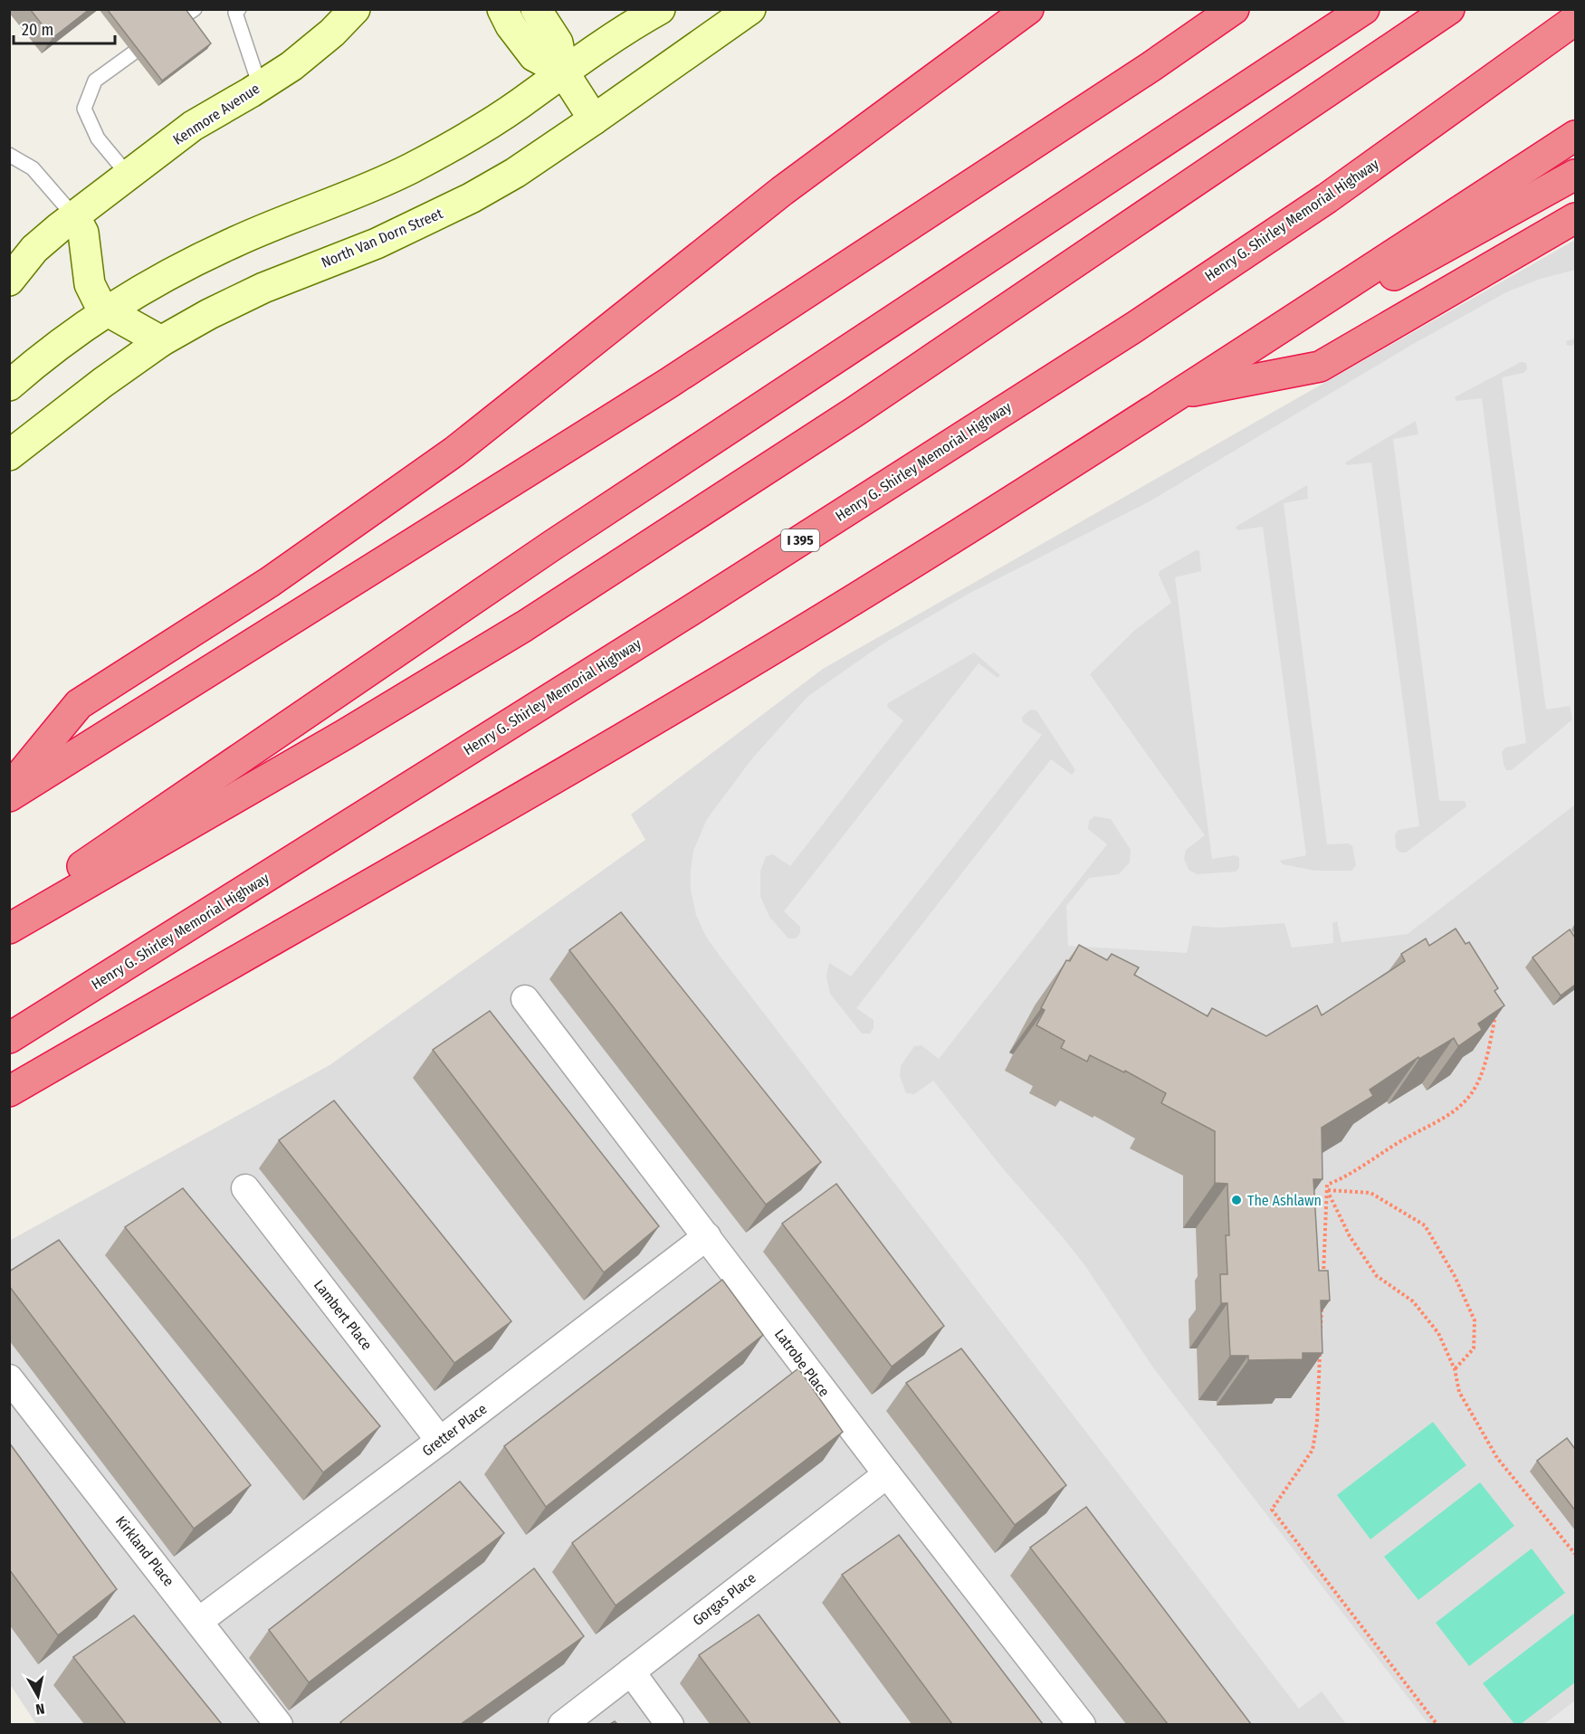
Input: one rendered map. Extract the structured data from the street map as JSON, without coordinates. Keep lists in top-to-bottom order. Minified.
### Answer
{"streets":{"highway":["Henry G. Shirley Memorial Highway","I 395"],"main road":["Kenmore Avenue","North Van Dorn Street"],"street":["Lambert Place","Latrobe Place","Gretter Place","Kirkland Place","Gorgas Place"]},"crossings":[["Lambert Place","Gretter Place"],["Latrobe Place","Gretter Place"],["Latrobe Place","Gorgas Place"],["Gretter Place","Kirkland Place"]],"places":["The Ashlawn"],"scale_bar":"20 m","north":"bottom"}
